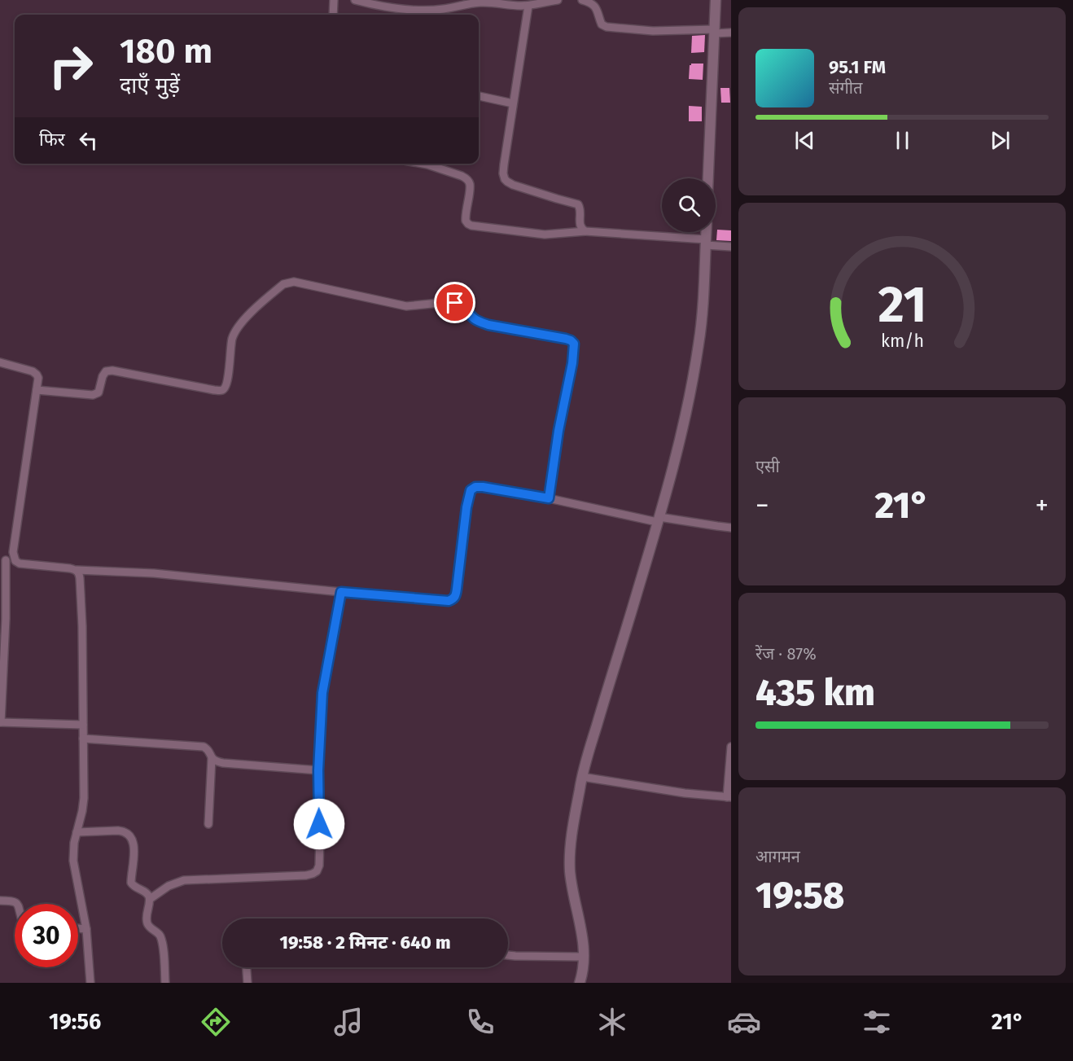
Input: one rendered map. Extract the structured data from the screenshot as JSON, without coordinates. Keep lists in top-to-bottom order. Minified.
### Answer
{"page":{"turn":["180 m","दाएँ मुड़ें"],"song":["95.1 FM","संगीत"],"then":"फिर","tile":["एसी",["रेंज · 87%","435 km"],["आगमन","19:58"]],"heat":["−","21°","+"],"limit":"30","trip":"19:58 · 2 मिनट · 640 m","tabs":["19:56","21°"],"gauge":["21","km/h"]}}
